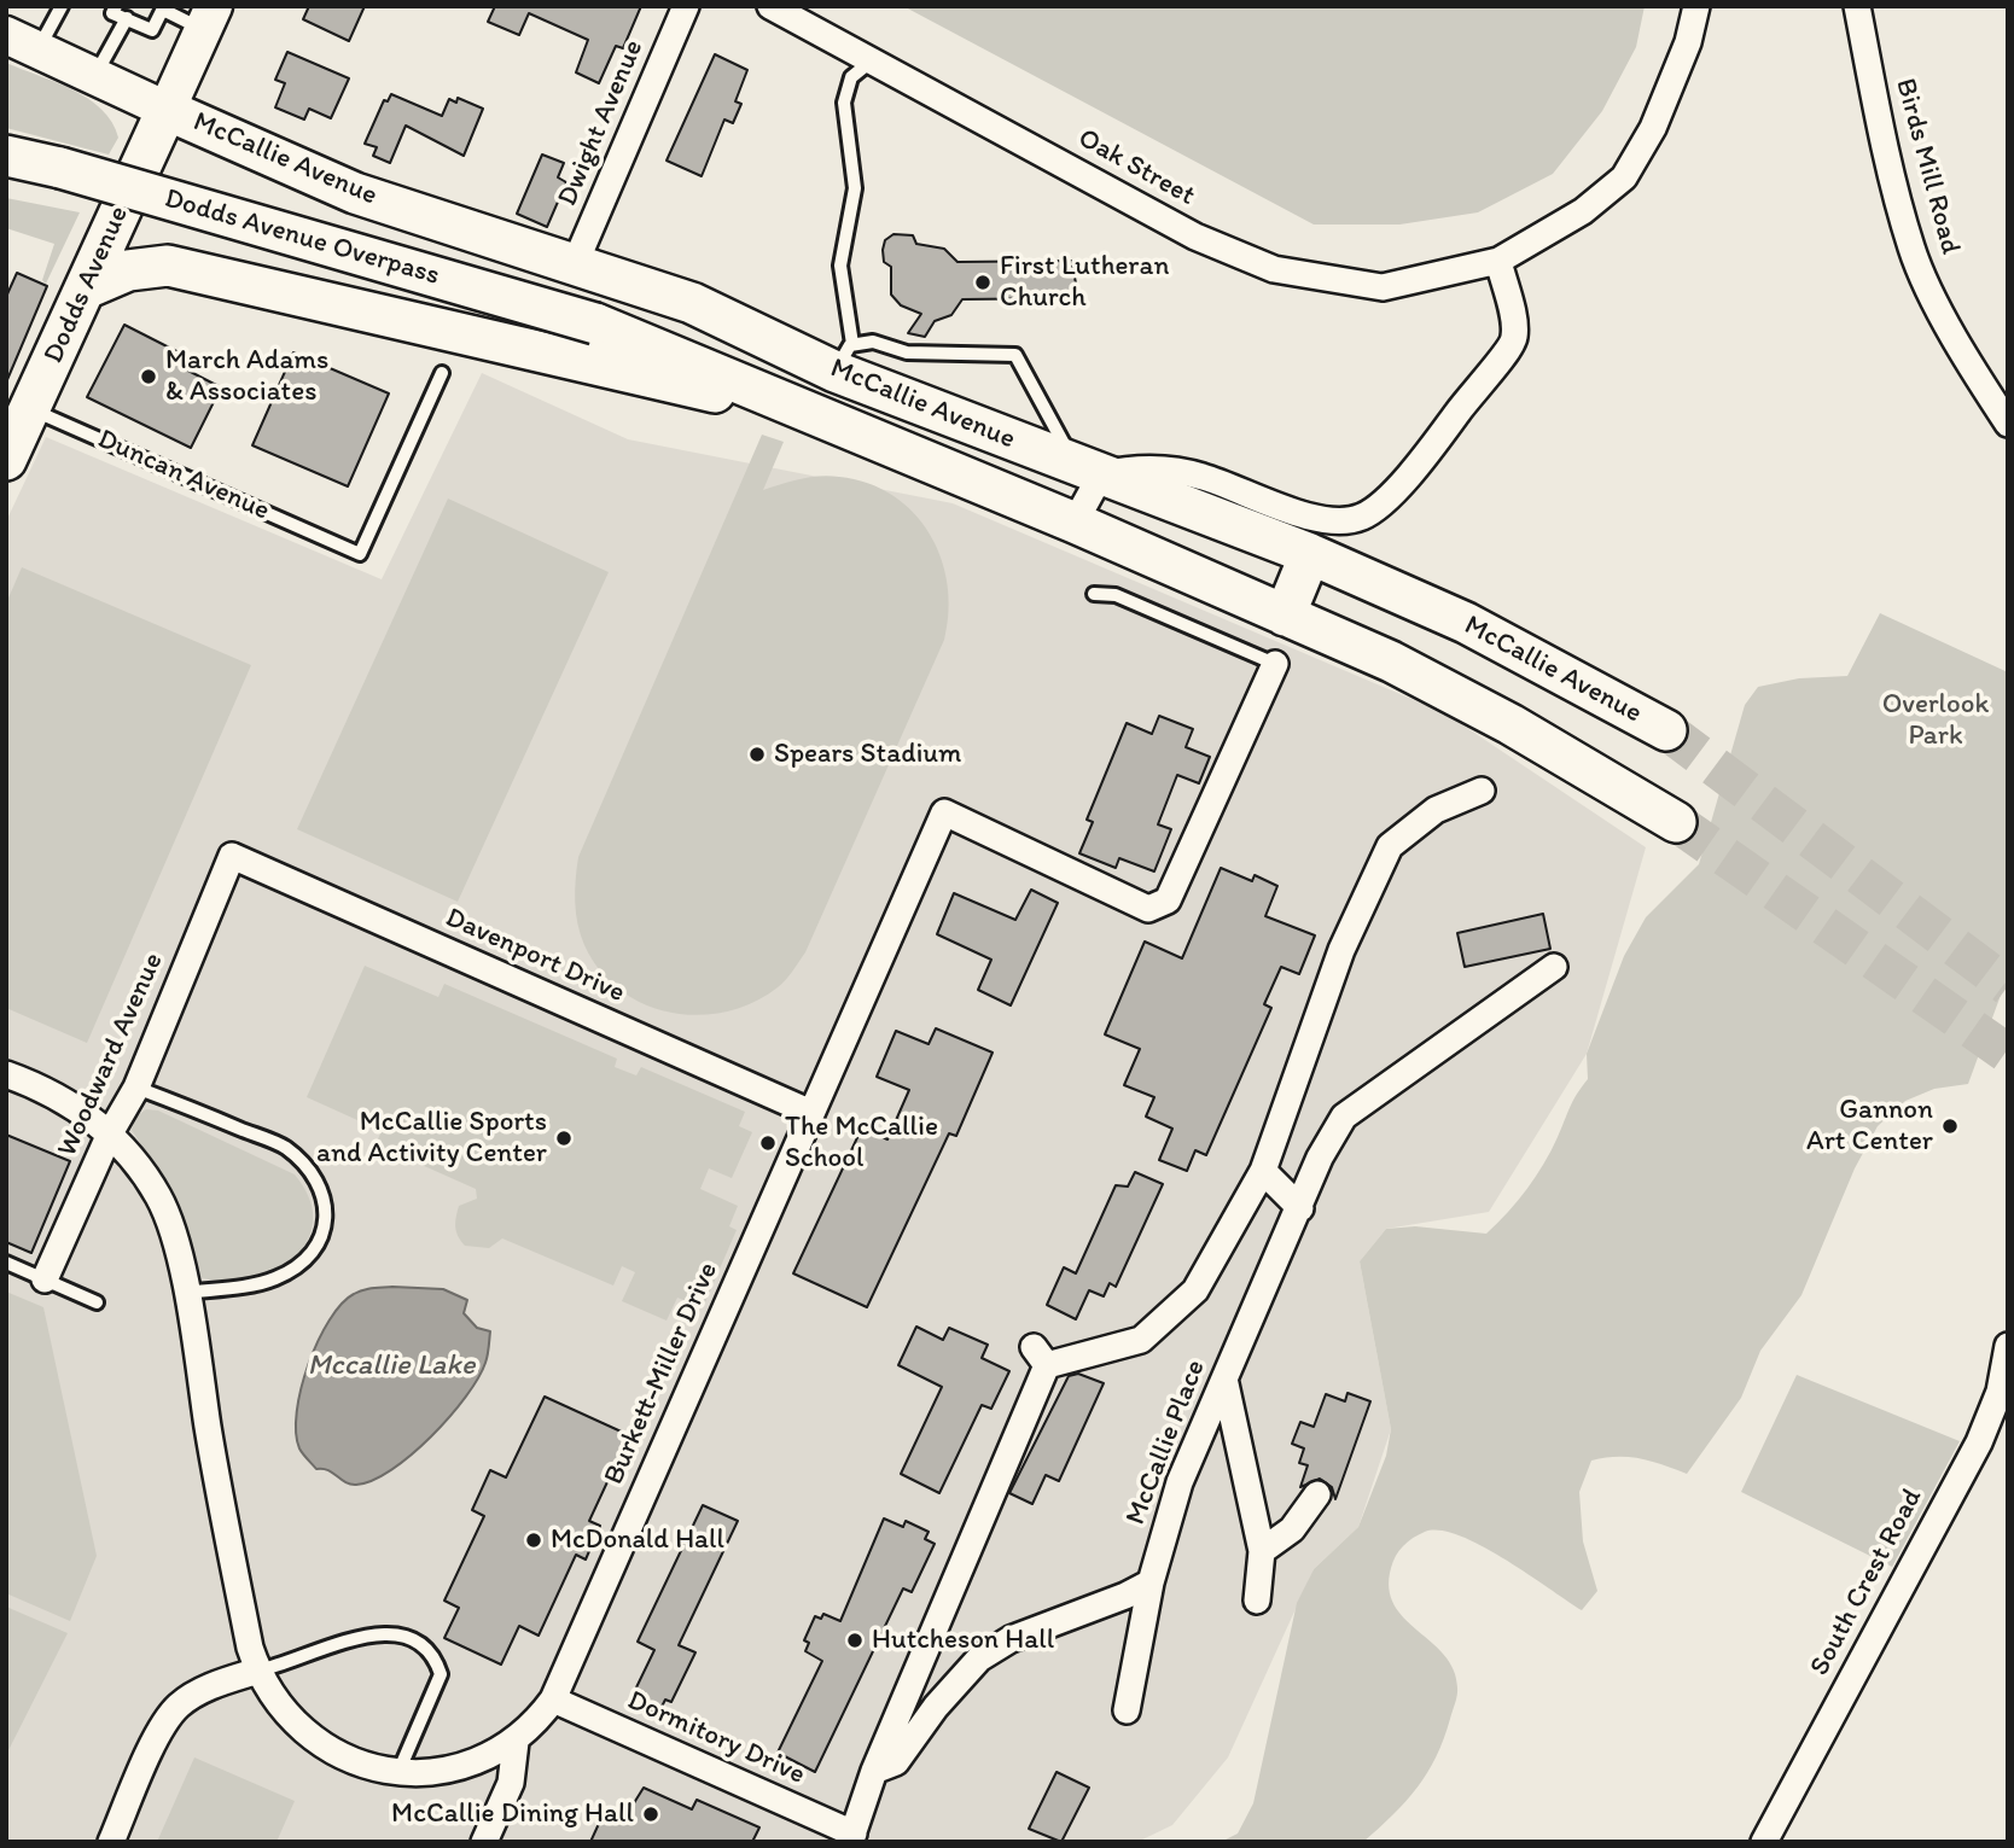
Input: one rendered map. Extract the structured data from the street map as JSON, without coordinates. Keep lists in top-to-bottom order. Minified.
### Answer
{"streets":{"main road":["McCallie Avenue","Dodds Avenue Overpass","Dodds Avenue"],"street":["Dwight Avenue","Birds Mill Road","Oak Street","Davenport Drive","Woodward Avenue","Burkett-Miller Drive","McCallie Place","South Crest Road","Dormitory Drive"],"lane":["Duncan Avenue"]},"crossings":[["Dwight Avenue","McCallie Avenue"],["McCallie Avenue","Dodds Avenue Overpass"],["McCallie Avenue","Dodds Avenue"],["Dodds Avenue","Duncan Avenue"],["Davenport Drive","Woodward Avenue"],["Davenport Drive","Burkett-Miller Drive"],["Woodward Avenue","Burkett-Miller Drive"],["Burkett-Miller Drive","Dormitory Drive"]],"water":["Mccallie Lake"],"parks":["Overlook Park"],"places":["First Lutheran Church","March Adams & Associates","Spears Stadium","Gannon Art Center","McCallie Sports and Activity Center","The McCallie School","McDonald Hall","Hutcheson Hall","McCallie Dining Hall"]}
